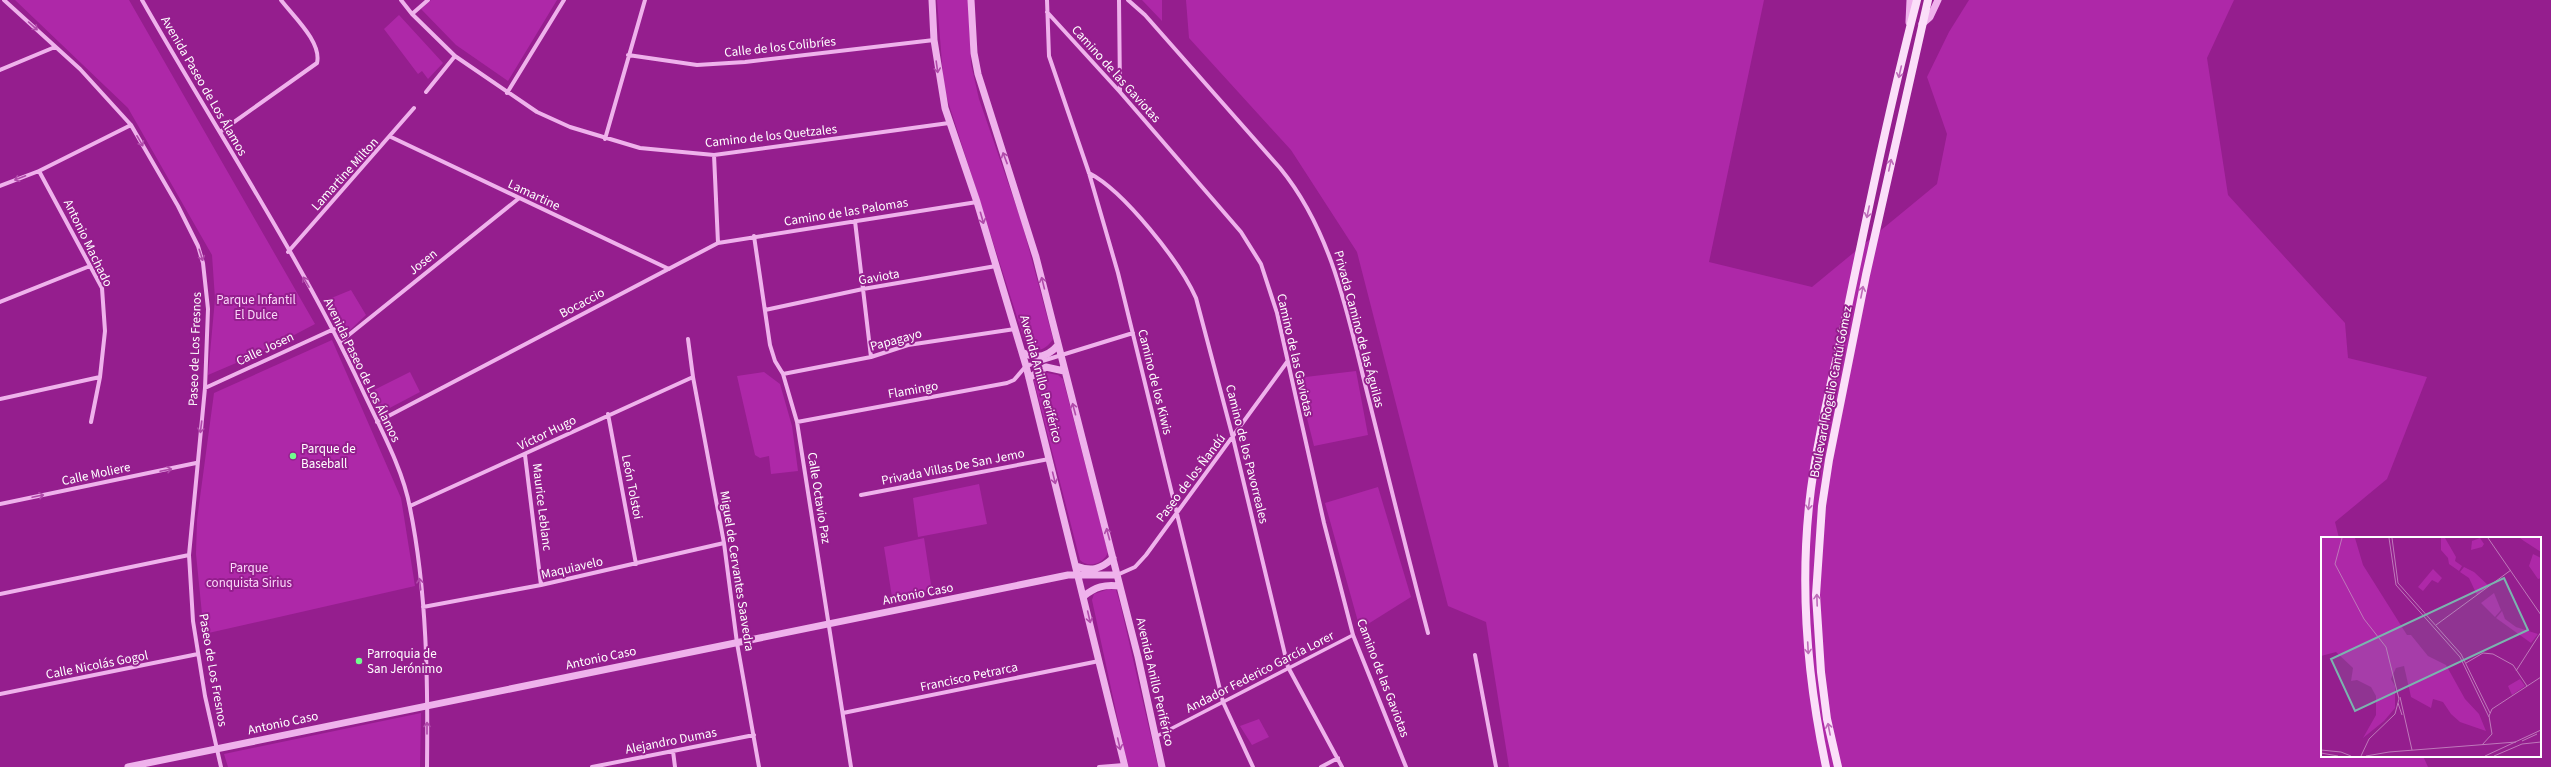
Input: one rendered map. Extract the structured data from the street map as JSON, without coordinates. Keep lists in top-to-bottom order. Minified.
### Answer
{"streets":{"main road":["Boulevard Rogelio Cantú Gómez"],"street":["Calle de los Colibríes","Camino de las Gaviotas","Avenida Paseo de Los Álamos","Camino de los Quetzales","Lamartine Milton","Lamartine","Camino de las Palomas","Antonio Machado","Josen","Gaviota","Bocaccio","Privada Camino de las Águilas","Papagayo","Paseo de Los Fresnos","Calle Josen","Avenida Anillo Periférico","Camino de los Kiwis","Flamingo","Víctor Hugo","Camino de los Pavorreales","Privada Villas De San Jemo","Calle Moliere","Paseo de los Ñandú","León Tolstoi","Calle Octavio Paz","Maurice Leblanc","Maquiavelo","Miguel de Cervantes Saavedra","Antonio Caso","Calle Nicolás Gogol","Andador Federico García Lorer","Francisco Petrarca","Alejandro Dumas"]},"crossings":[["Calle de los Colibríes","Avenida Anillo Periférico"],["Camino de las Gaviotas","Camino de los Kiwis"],["Camino de las Gaviotas","Paseo de los Ñandú"],["Camino de las Gaviotas","Andador Federico García Lorer"],["Avenida Paseo de Los Álamos","Lamartine Milton"],["Avenida Paseo de Los Álamos","Josen"],["Avenida Paseo de Los Álamos","Bocaccio"],["Avenida Paseo de Los Álamos","Calle Josen"],["Avenida Paseo de Los Álamos","Víctor Hugo"],["Avenida Paseo de Los Álamos","Maquiavelo"],["Avenida Paseo de Los Álamos","Antonio Caso"],["Camino de los Quetzales","Avenida Anillo Periférico"],["Lamartine Milton","Lamartine"],["Lamartine","Josen"],["Lamartine","Bocaccio"],["Camino de las Palomas","Bocaccio"],["Camino de las Palomas","Avenida Anillo Periférico"],["Camino de las Palomas","Calle Octavio Paz"],["Gaviota","Avenida Anillo Periférico"],["Gaviota","Calle Octavio Paz"],["Papagayo","Avenida Anillo Periférico"],["Papagayo","Calle Octavio Paz"],["Paseo de Los Fresnos","Calle Josen"],["Paseo de Los Fresnos","Calle Moliere"],["Paseo de Los Fresnos","Antonio Caso"],["Paseo de Los Fresnos","Calle Nicolás Gogol"],["Avenida Anillo Periférico","Flamingo"],["Avenida Anillo Periférico","Privada Villas De San Jemo"],["Avenida Anillo Periférico","Paseo de los Ñandú"],["Avenida Anillo Periférico","Antonio Caso"],["Avenida Anillo Periférico","Andador Federico García Lorer"],["Avenida Anillo Periférico","Francisco Petrarca"],["Camino de los Kiwis","Camino de los Pavorreales"],["Camino de los Kiwis","Paseo de los Ñandú"],["Camino de los Kiwis","Andador Federico García Lorer"],["Flamingo","Calle Octavio Paz"],["Víctor Hugo","León Tolstoi"],["Víctor Hugo","Maurice Leblanc"],["Víctor Hugo","Miguel de Cervantes Saavedra"],["Camino de los Pavorreales","Paseo de los Ñandú"],["Camino de los Pavorreales","Andador Federico García Lorer"],["Paseo de los Ñandú","Antonio Caso"],["León Tolstoi","Maquiavelo"],["Calle Octavio Paz","Antonio Caso"],["Calle Octavio Paz","Francisco Petrarca"],["Maurice Leblanc","Maquiavelo"],["Maquiavelo","Miguel de Cervantes Saavedra"],["Miguel de Cervantes Saavedra","Antonio Caso"],["Miguel de Cervantes Saavedra","Alejandro Dumas"]],"one_way":["Paseo de Los Fresnos","Calle Moliere"],"parks":["Parque Infantil El Dulce","Parque conquista Sirius"],"places":["Parque de Baseball","Parroquia de San Jerónimo"]}
